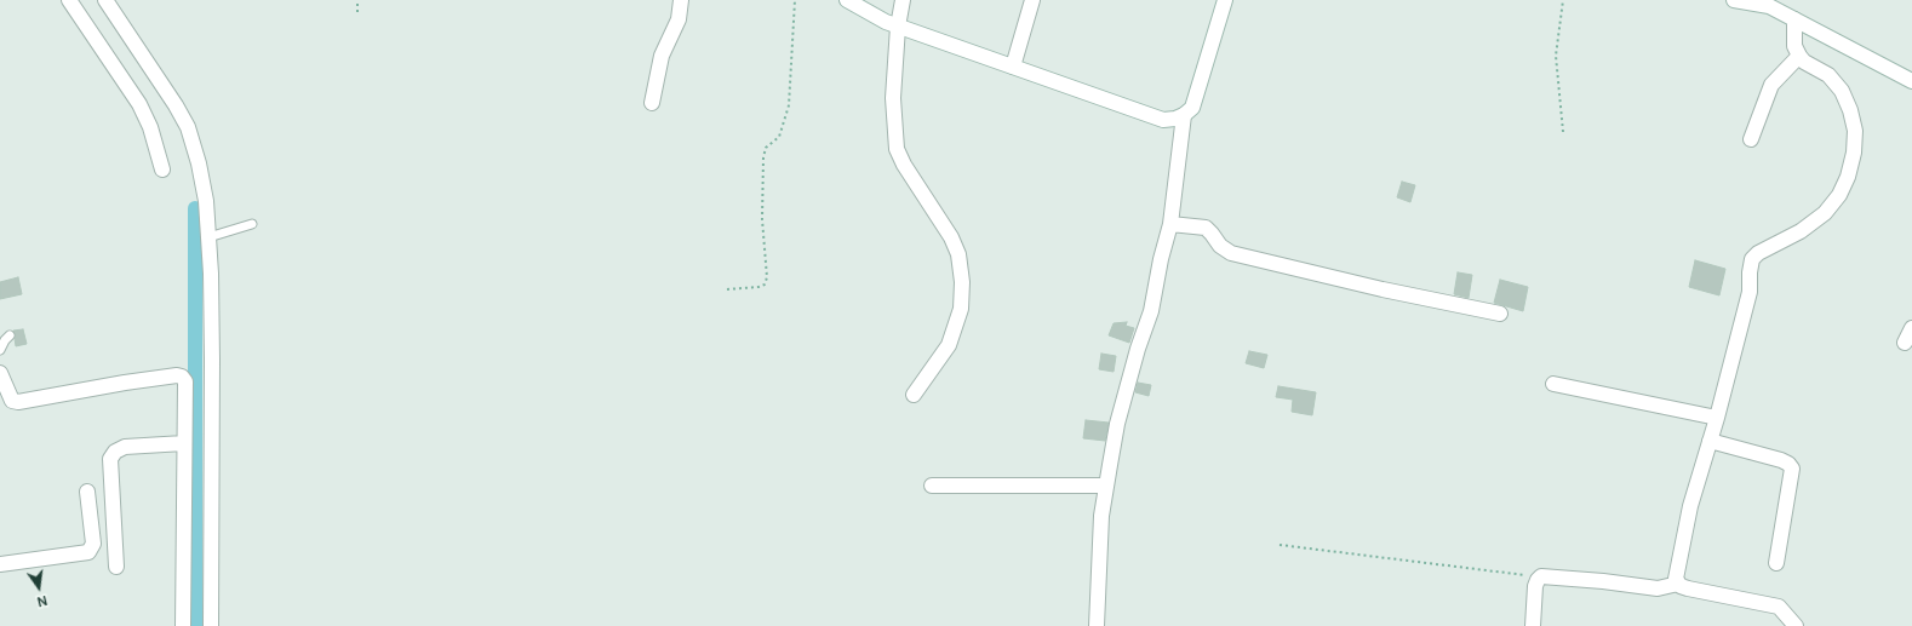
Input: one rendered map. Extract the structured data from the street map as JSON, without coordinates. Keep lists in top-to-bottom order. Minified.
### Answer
{"north":"bottom"}
